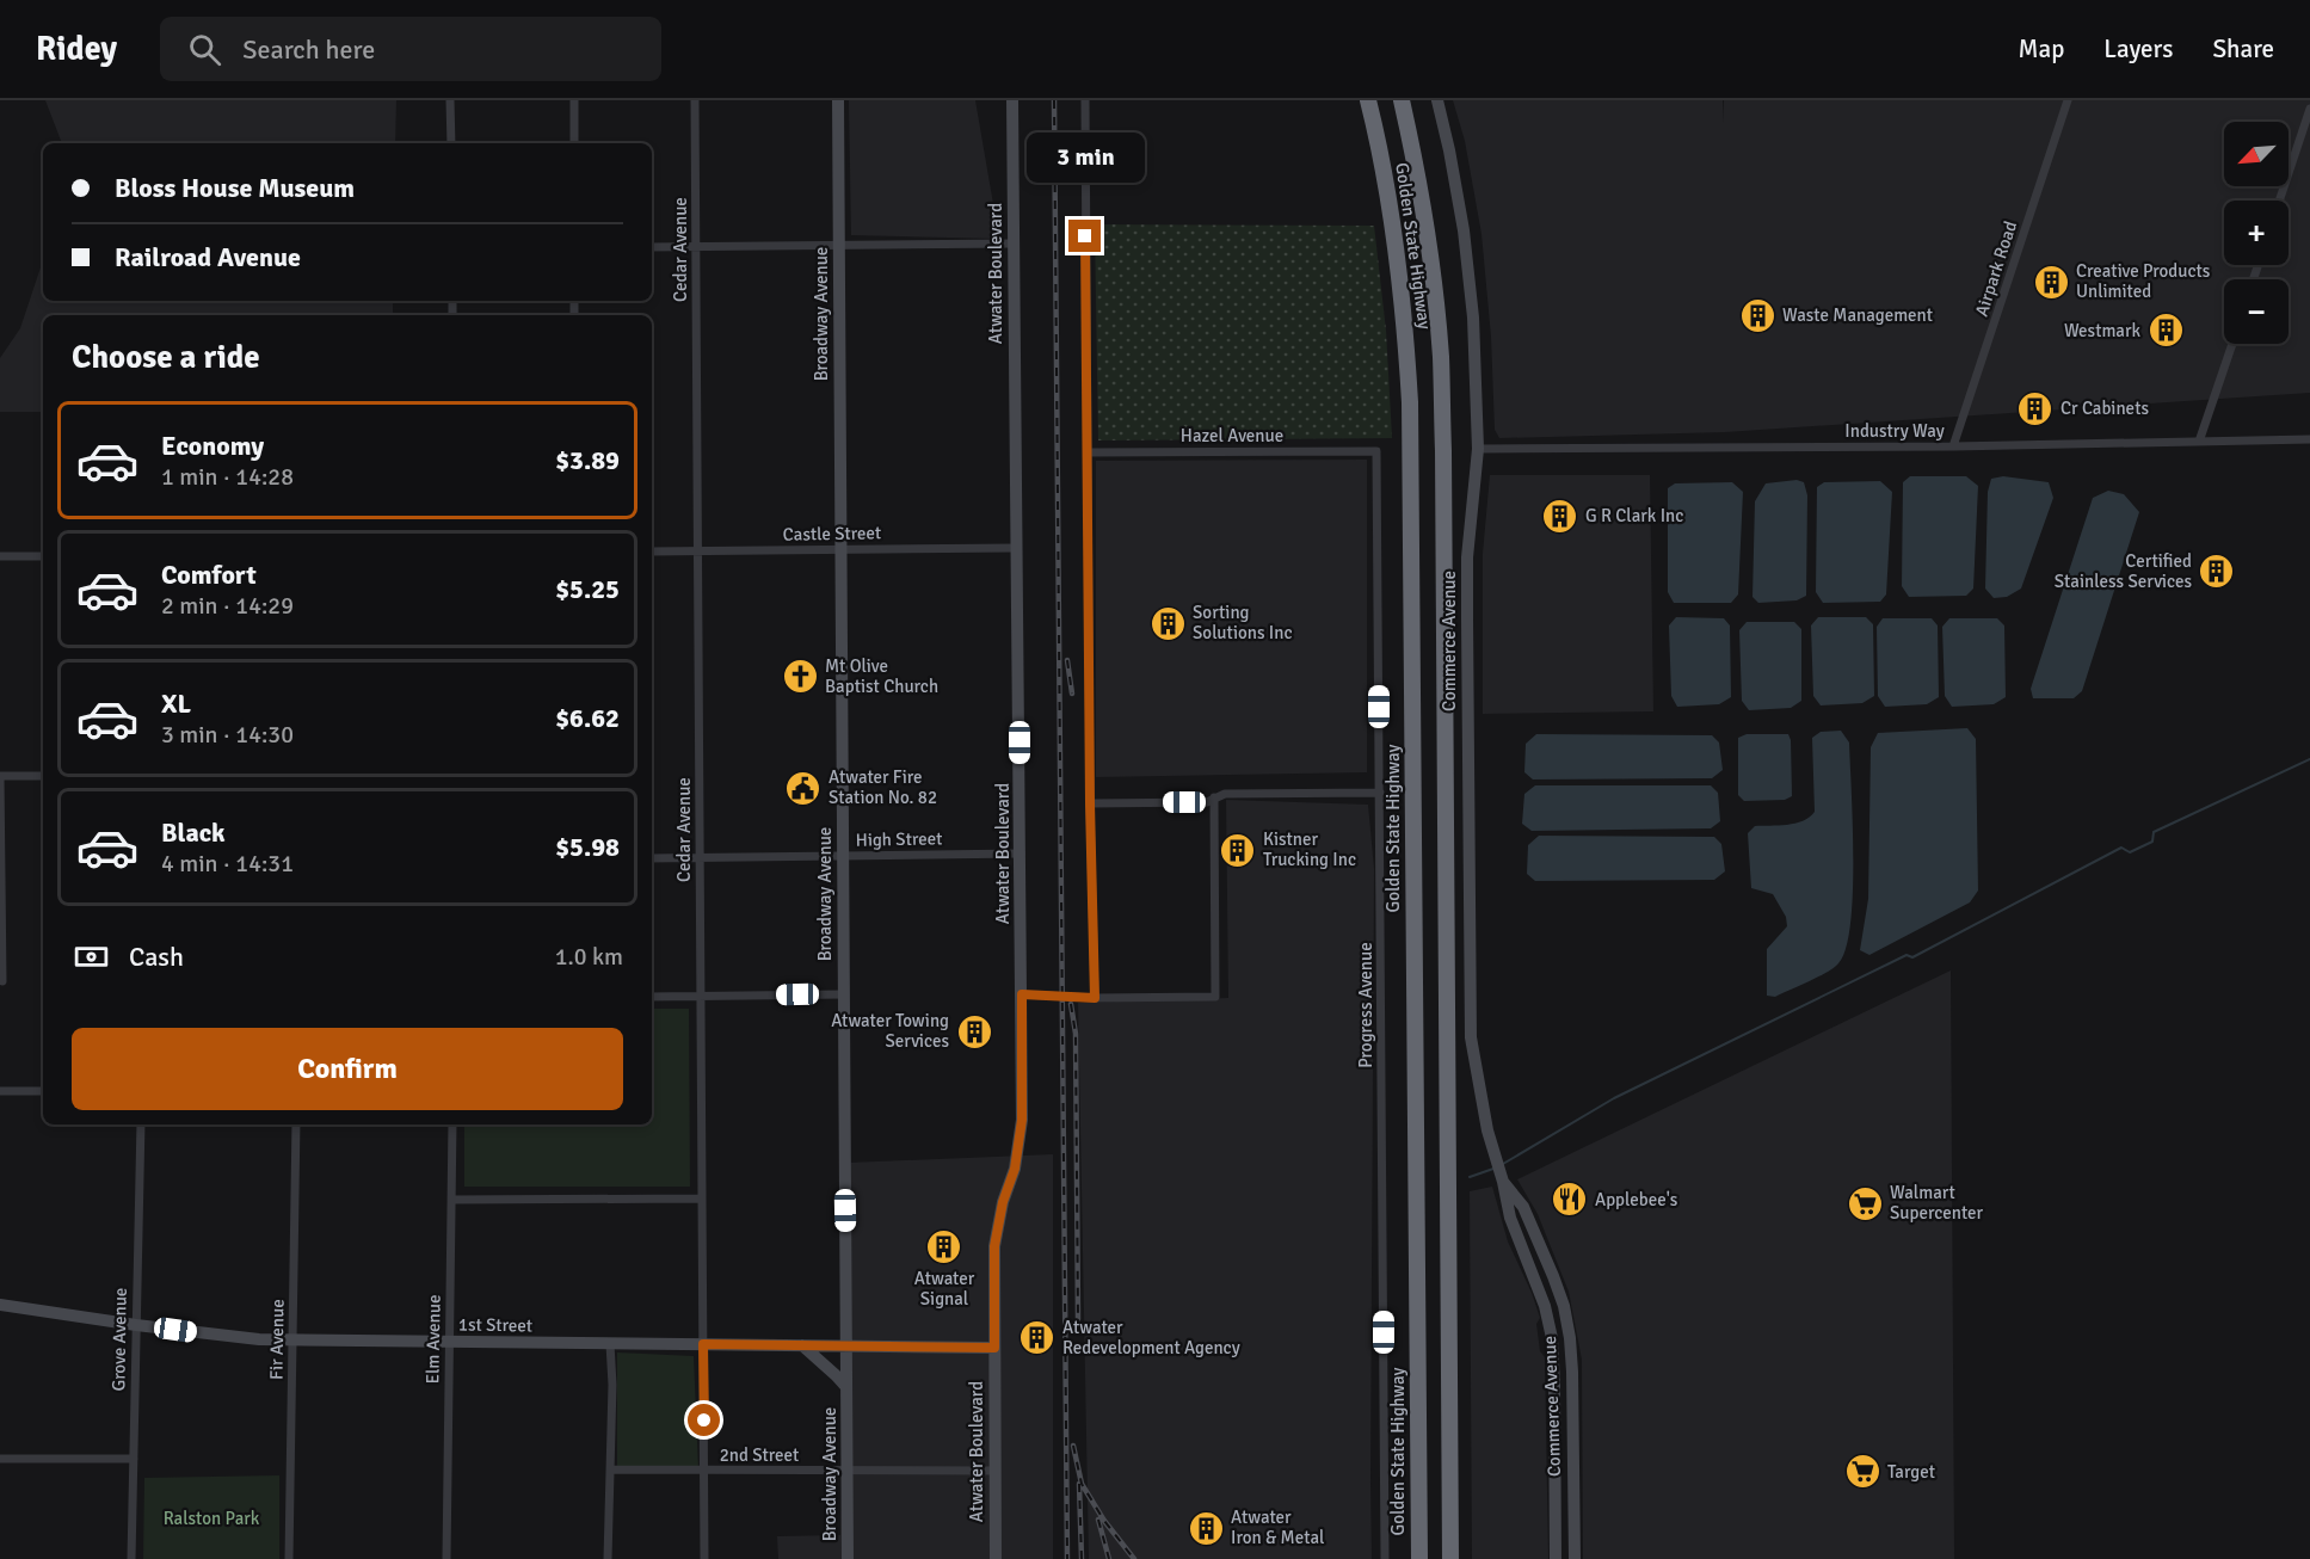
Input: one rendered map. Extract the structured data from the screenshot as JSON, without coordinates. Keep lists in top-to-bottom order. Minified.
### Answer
{"streets":{"highway":["Golden State Highway"],"street":["Cedar Avenue","Airpark Road","Atwater Boulevard","Broadway Avenue","Industry Way","Hazel Avenue","Castle Street","Commerce Avenue","High Street","Progress Avenue","1st Street","Grove Avenue","Fir Avenue","Elm Avenue","2nd Street"]},"crossings":[["Cedar Avenue","Castle Street"],["Cedar Avenue","High Street"],["Cedar Avenue","1st Street"],["Cedar Avenue","2nd Street"],["Airpark Road","Industry Way"],["Atwater Boulevard","Castle Street"],["Atwater Boulevard","High Street"],["Atwater Boulevard","1st Street"],["Atwater Boulevard","2nd Street"],["Broadway Avenue","Castle Street"],["Broadway Avenue","High Street"],["Broadway Avenue","1st Street"],["Broadway Avenue","2nd Street"],["Industry Way","Commerce Avenue"],["Hazel Avenue","Progress Avenue"],["1st Street","Grove Avenue"],["1st Street","Fir Avenue"],["1st Street","Elm Avenue"]],"parks":["Ralston Park"],"places":{"building":["Creative Products Unlimited","Waste Management","Westmark","Cr Cabinets","G R Clark Inc","Certified Stainless Services","Sorting Solutions Inc","Kistner Trucking Inc","Atwater Towing Services","Atwater Signal","Atwater Redevelopment Agency","Atwater Iron & Metal"],"church":["Mt Olive Baptist Church"],"public building":["Atwater Fire Station No. 82"],"restaurant":["Applebee's"],"supermarket":["Walmart Supercenter","Target"]},"north":"bottom left","page":{"header":"Ridey","search":"Search here","nav":["Map","Layers","Share"],"map_buttons":["+","−"],"bubble":"3 min","banner":["Bloss House Museum","Railroad Avenue"],"heading":"Choose a ride","list":[{"name":"Economy","note":"1 min · 14:28","value":"$3.89"},{"name":"Comfort","note":"2 min · 14:29","value":"$5.25"},{"name":"XL","note":"3 min · 14:30","value":"$6.62"},{"name":"Black","note":"4 min · 14:31","value":"$5.98"}],"pay":["Cash","1.0 km"],"buttons":"Confirm"}}
